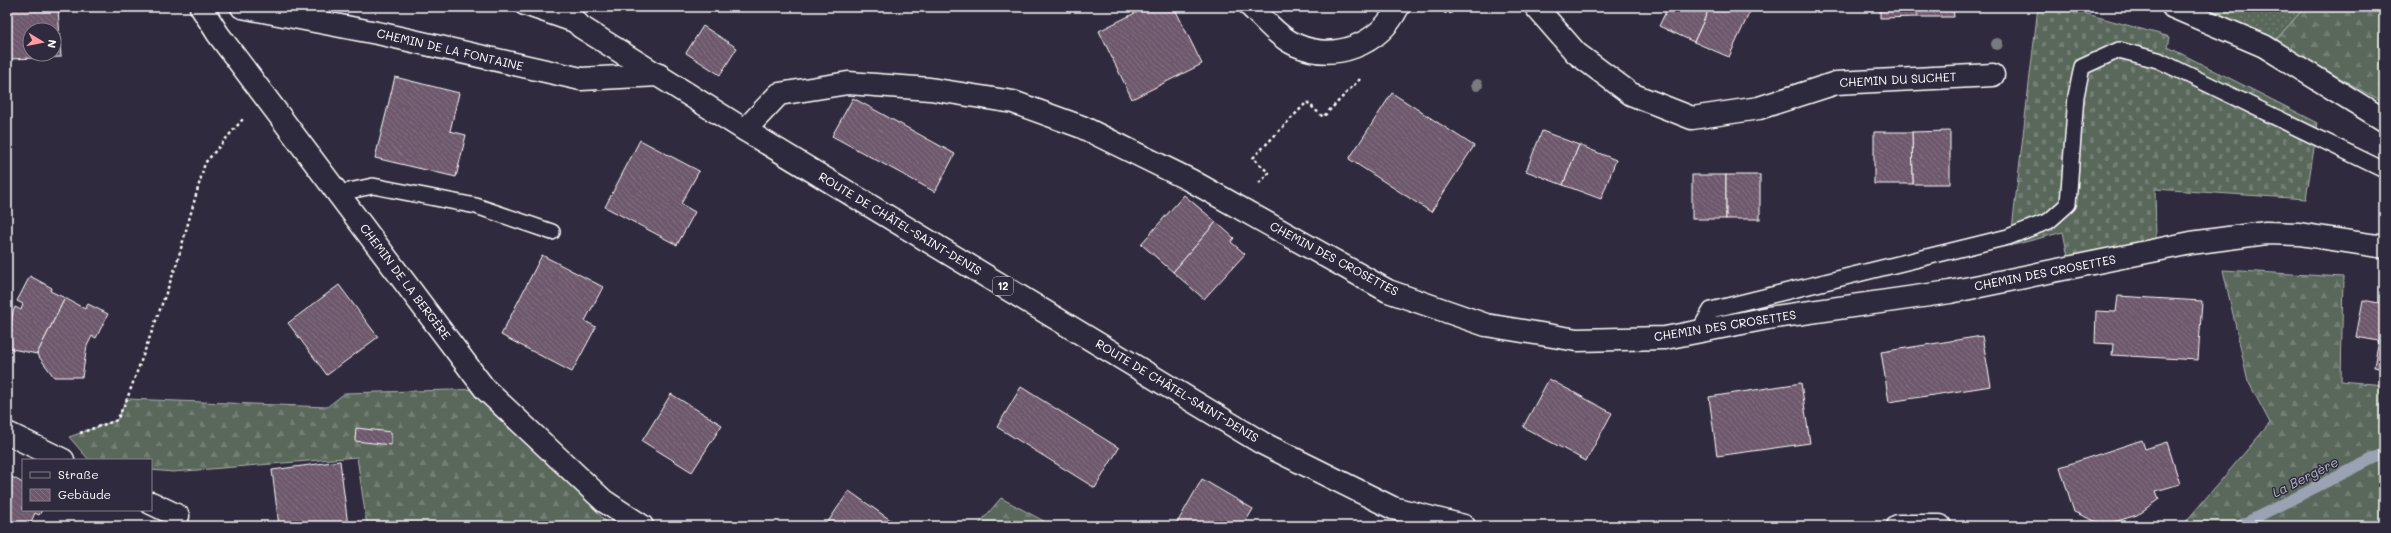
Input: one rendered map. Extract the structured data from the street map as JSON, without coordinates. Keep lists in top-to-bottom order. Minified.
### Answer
{"streets":{"street":["CHEMIN DE LA FONTAINE","CHEMIN DU SUCHET","ROUTE DE CHÂTEL-SAINT-DENIS","CHEMIN DES CROSETTES","CHEMIN DE LA BERGÈRE","12"]},"crossings":[["CHEMIN DE LA FONTAINE","ROUTE DE CHÂTEL-SAINT-DENIS"],["ROUTE DE CHÂTEL-SAINT-DENIS","CHEMIN DES CROSETTES"]],"water":["La Bergère"],"legend":["Straße","Gebäude"],"north":"right"}
